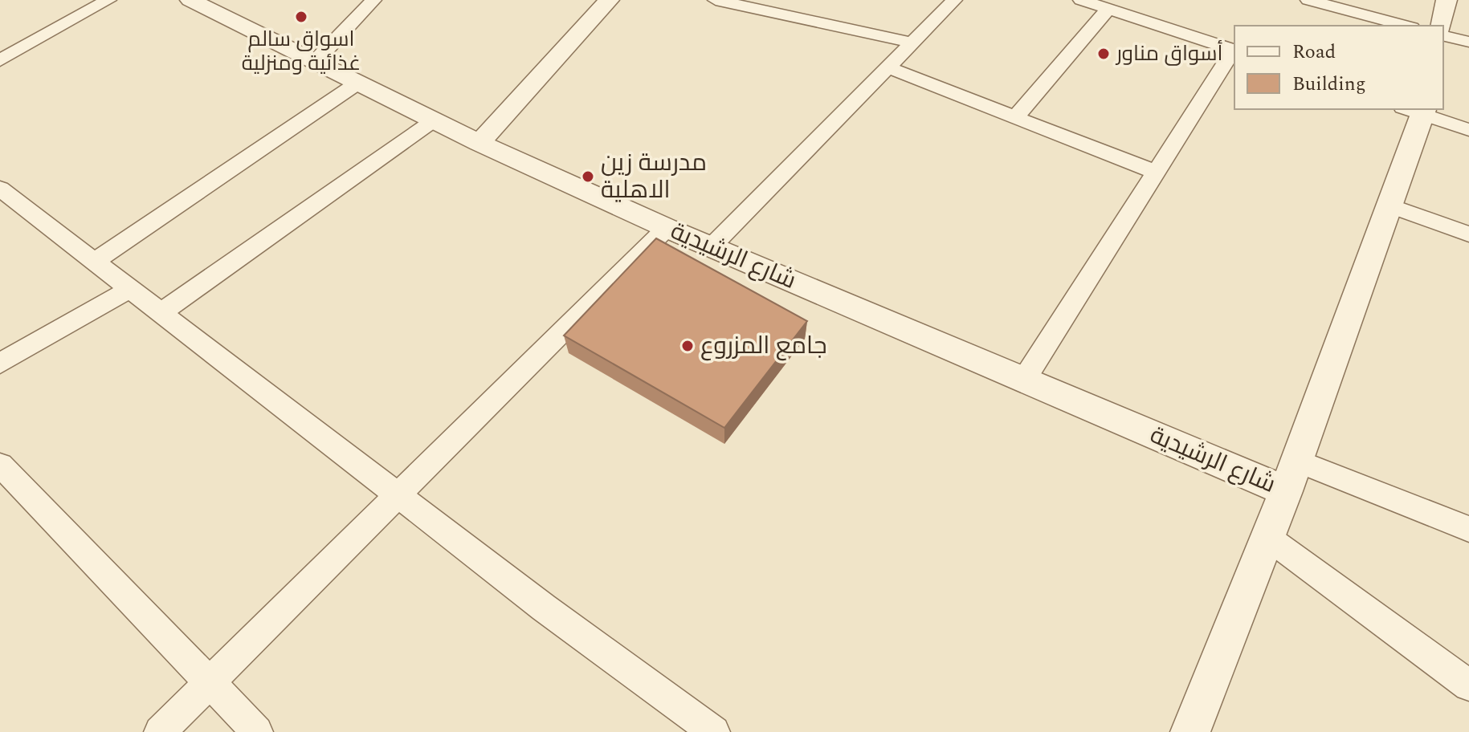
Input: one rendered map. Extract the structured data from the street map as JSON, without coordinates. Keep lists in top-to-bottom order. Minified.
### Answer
{"streets":{"street":["شارع الرشيدية"]},"places":["اسواق سالم غذائية ومنزلية","أسواق مناور","مدرسة زين الاهلية","جامع المزروع"],"legend":["Road","Building"]}
